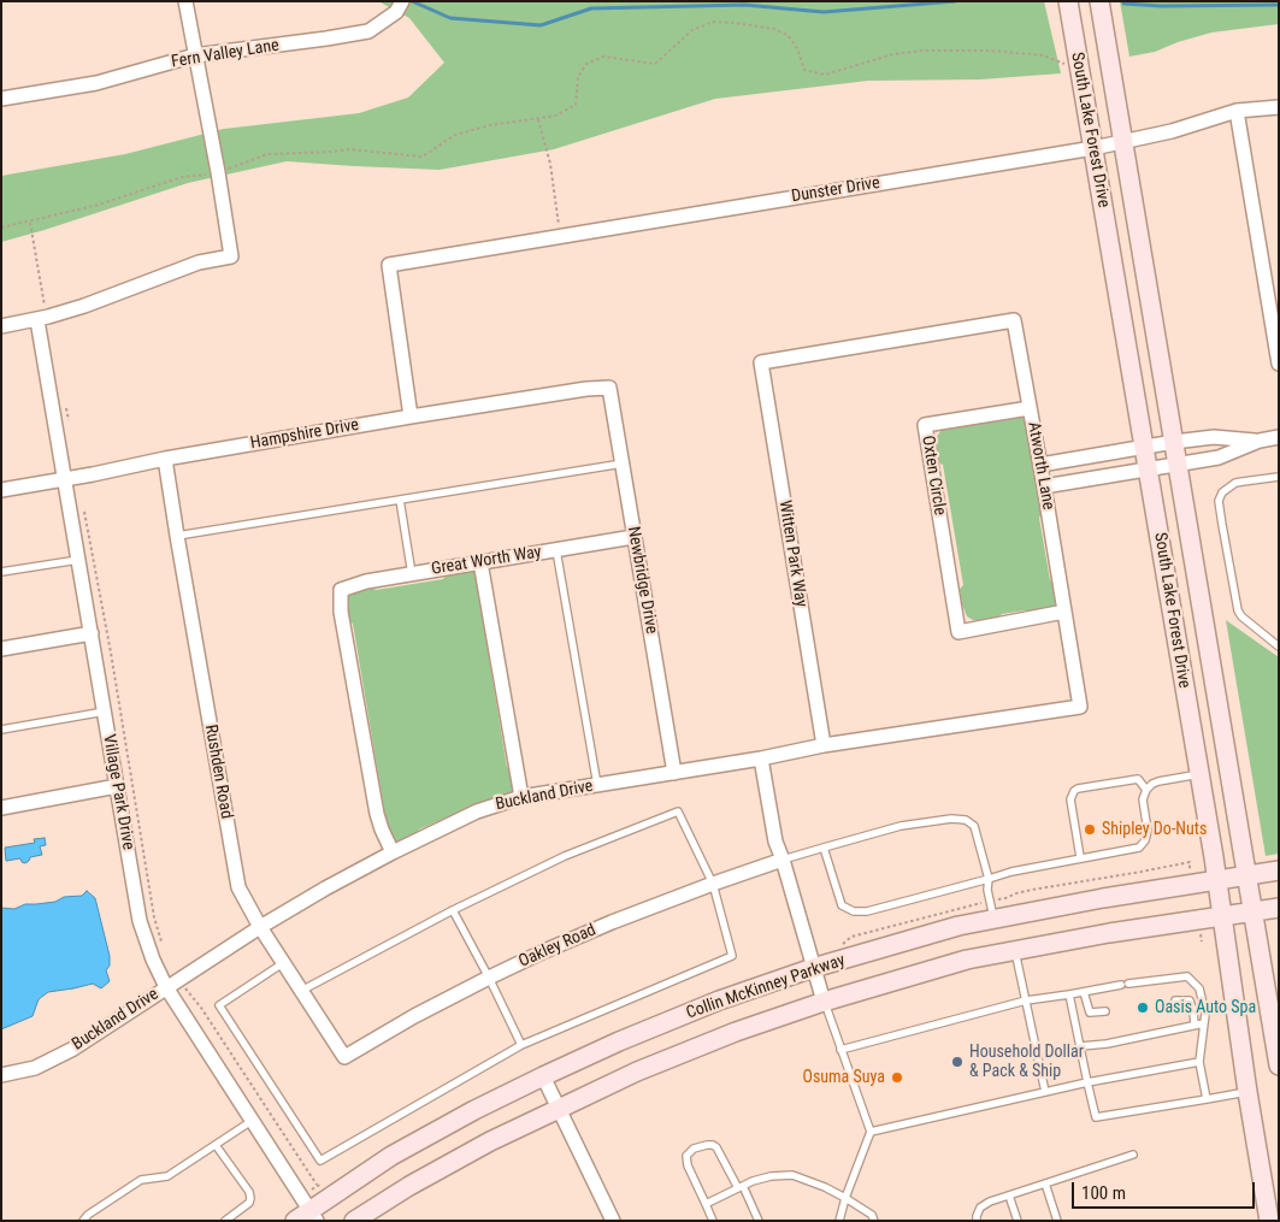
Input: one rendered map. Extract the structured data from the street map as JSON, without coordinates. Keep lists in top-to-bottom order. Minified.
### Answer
{"streets":{"main road":["South Lake Forest Drive","Collin McKinney Parkway"],"street":["Fern Valley Lane","Dunster Drive","Hampshire Drive","Atworth Lane","Oxten Circle","Witten Park Way","Great Worth Way","Newbridge Drive","Rushden Road","Village Park Drive","Buckland Drive","Oakley Road"]},"crossings":[["South Lake Forest Drive","Dunster Drive"],["South Lake Forest Drive","Collin McKinney Parkway"],["Dunster Drive","Hampshire Drive"],["Hampshire Drive","Newbridge Drive"],["Hampshire Drive","Rushden Road"],["Hampshire Drive","Village Park Drive"],["Atworth Lane","Oxten Circle"],["Atworth Lane","Witten Park Way"],["Atworth Lane","Buckland Drive"],["Witten Park Way","Buckland Drive"],["Great Worth Way","Newbridge Drive"],["Great Worth Way","Buckland Drive"],["Newbridge Drive","Buckland Drive"],["Rushden Road","Buckland Drive"],["Rushden Road","Oakley Road"],["Village Park Drive","Buckland Drive"],["Village Park Drive","Collin McKinney Parkway"]],"places":["Shipley Do-Nuts","Oasis Auto Spa","Household Dollar & Pack & Ship","Osuma Suya"],"scale_bar":"100 m"}
